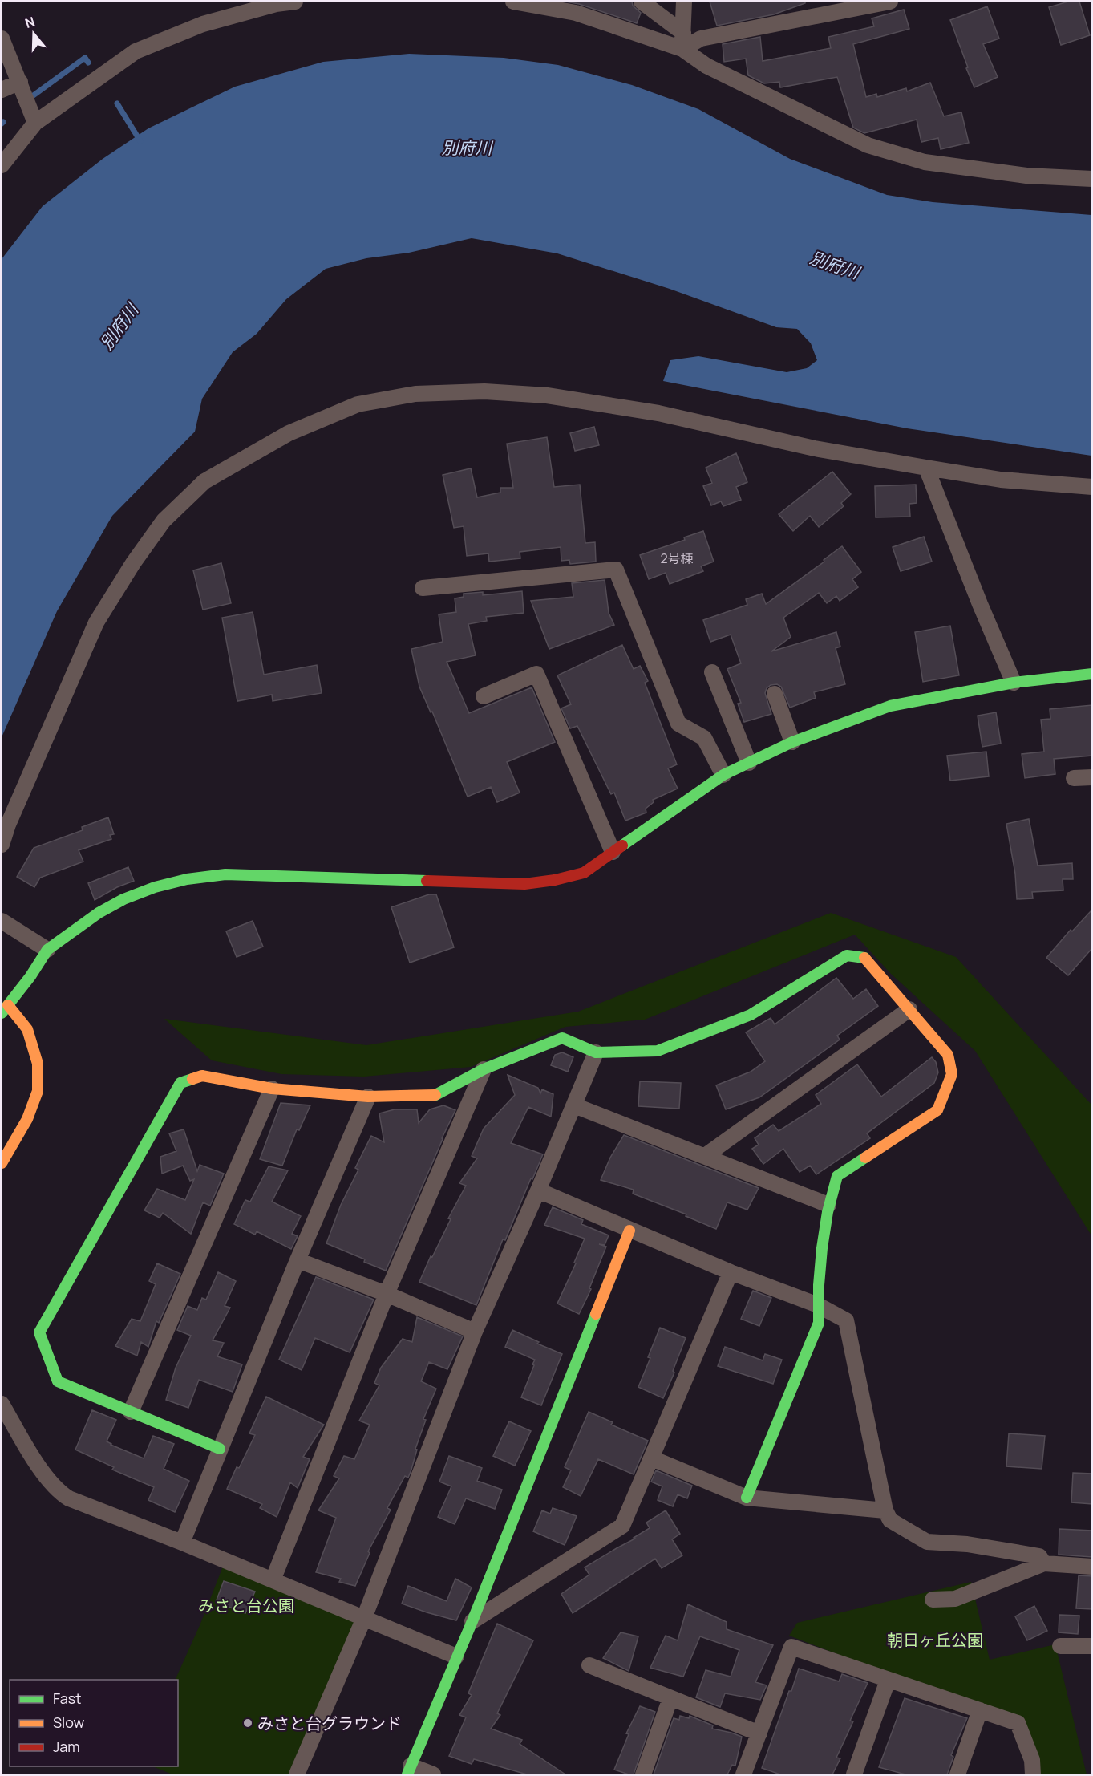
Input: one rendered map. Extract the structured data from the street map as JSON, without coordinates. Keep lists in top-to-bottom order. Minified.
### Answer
{"water":["別府川"],"parks":["みさと台公園","朝日ヶ丘公園"],"places":["みさと台グラウンド"],"house_numbers":["2号棟"],"legend":["Fast","Slow","Jam"],"north":"top"}
